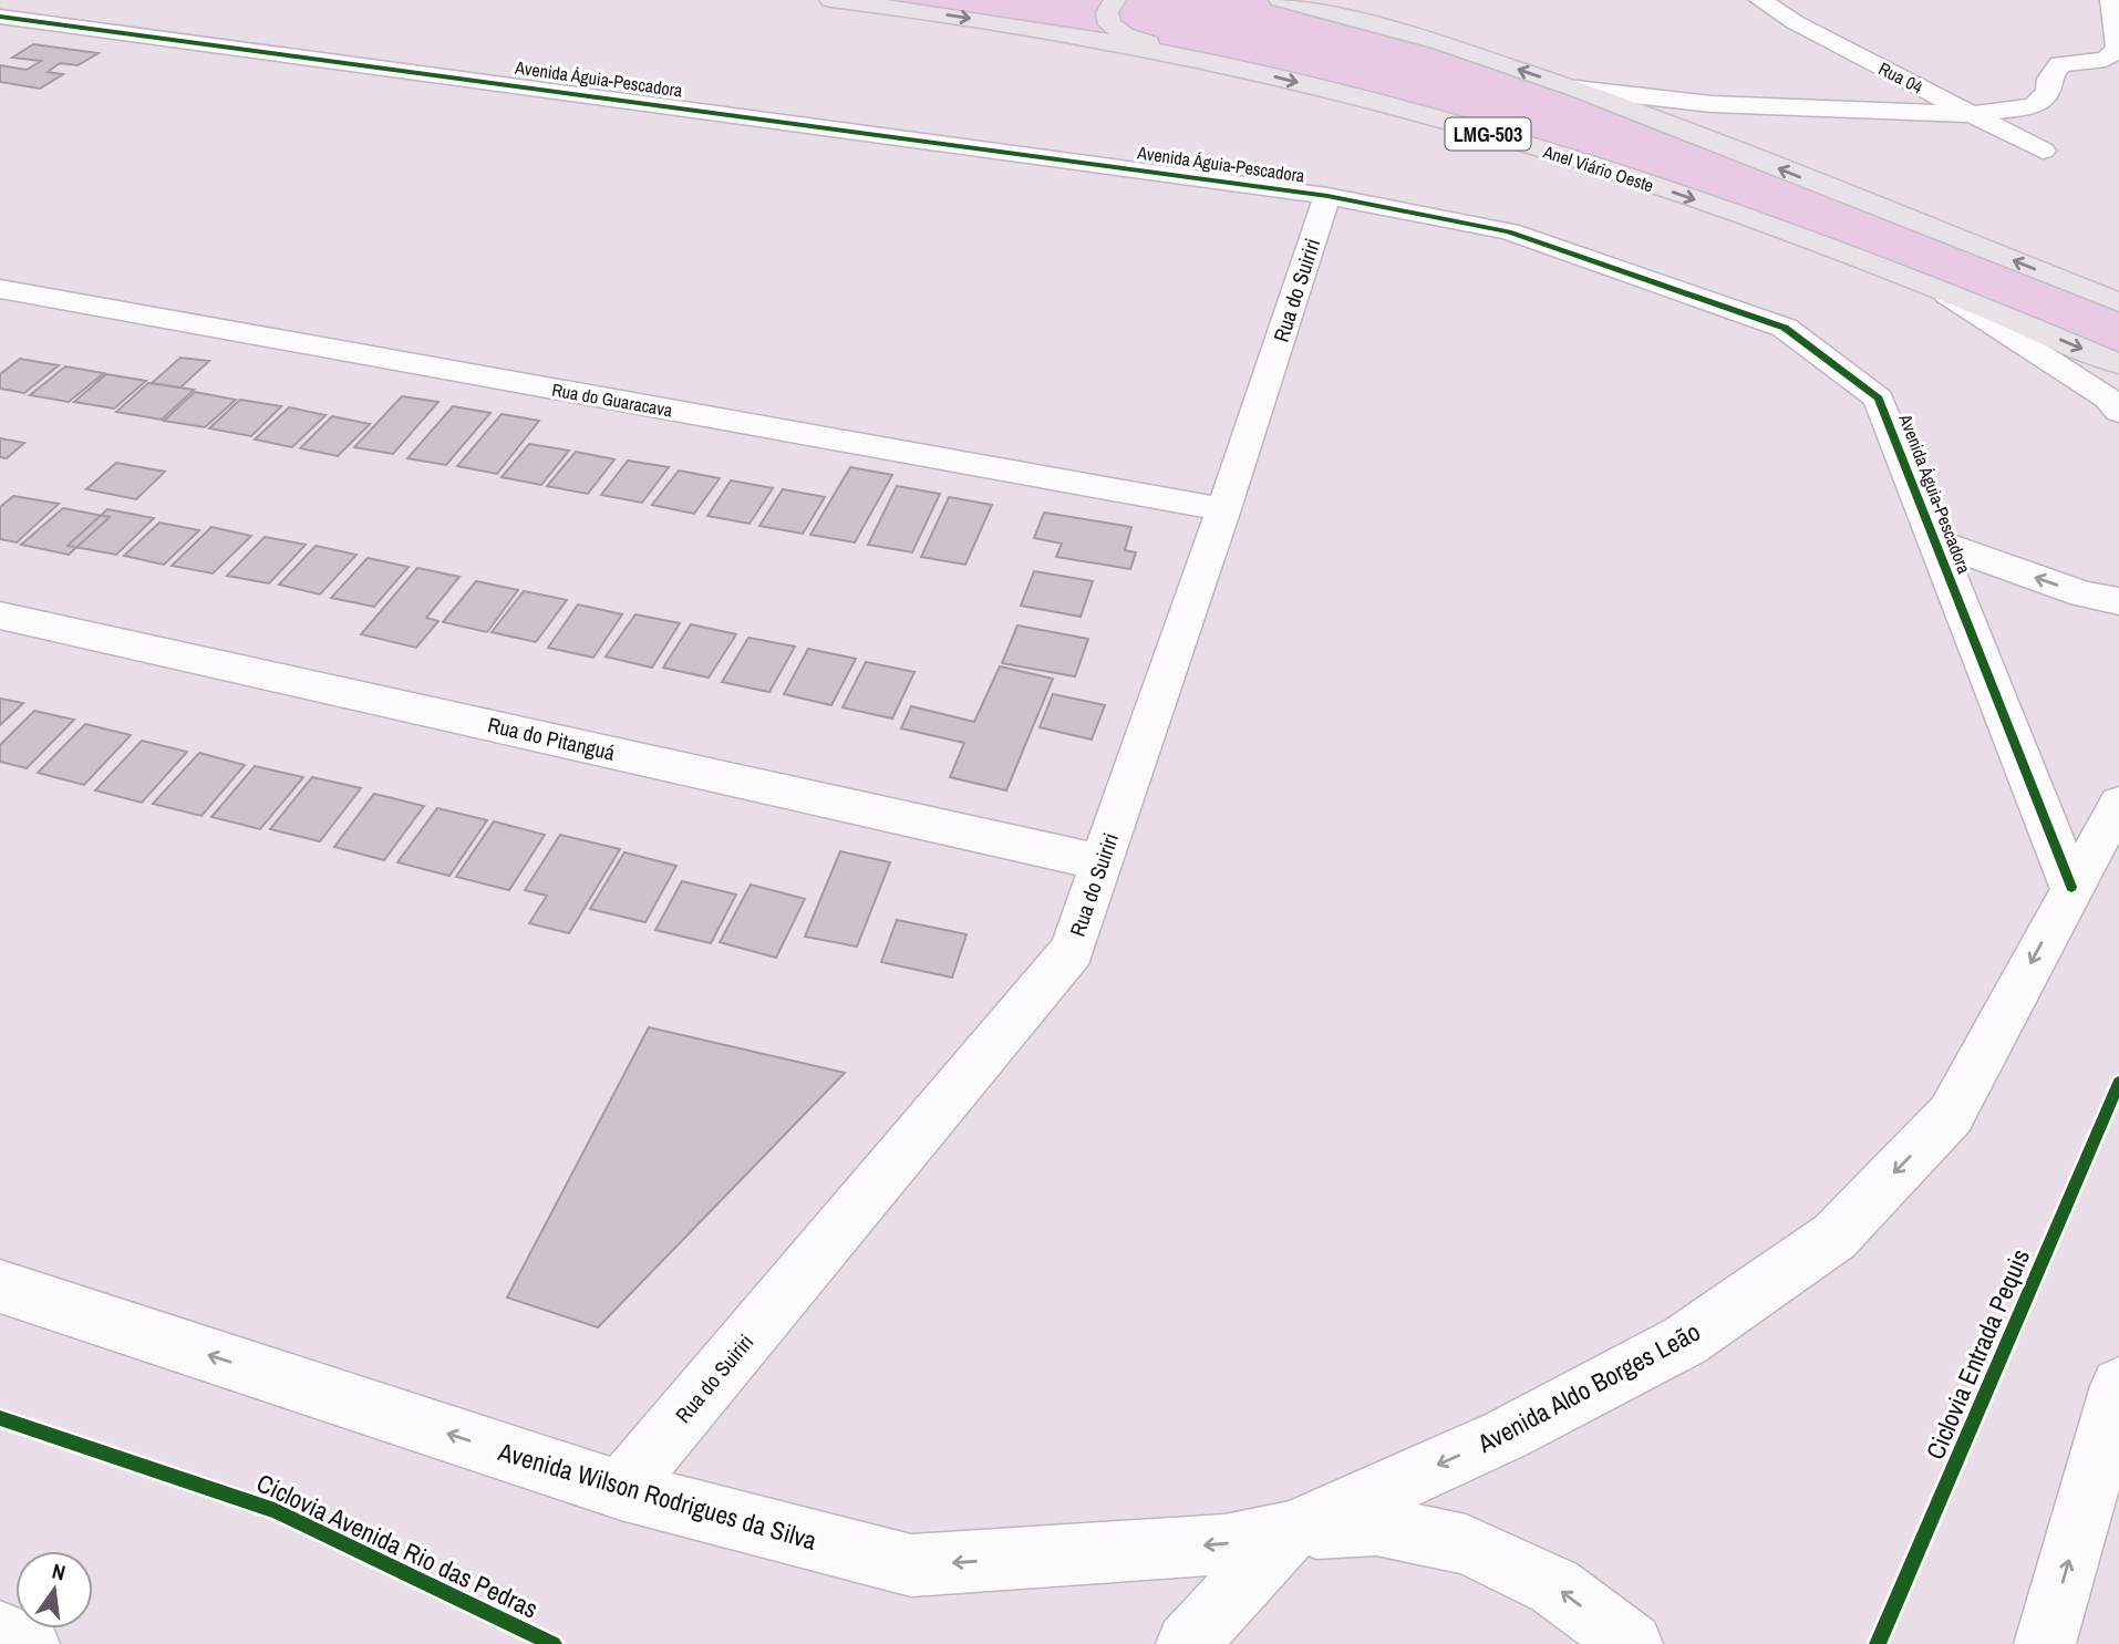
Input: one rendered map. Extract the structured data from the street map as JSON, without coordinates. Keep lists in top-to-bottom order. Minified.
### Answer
{"streets":{"main road":["LMG-503","Anel Viário Oeste"],"street":["Rua 04","Avenida Águia-Pescadora","Rua do Suiriri","Rua do Guaracava","Rua do Pitanguá","Avenida Aldo Borges Leão","Avenida Wilson Rodrigues da Silva"],"cycle path":["Ciclovia Entrada Pequis","Ciclovia Avenida Rio das Pedras"]},"crossings":[["Avenida Águia-Pescadora","Rua do Suiriri"],["Avenida Águia-Pescadora","Avenida Aldo Borges Leão"],["Rua do Suiriri","Rua do Guaracava"],["Rua do Suiriri","Rua do Pitanguá"],["Rua do Suiriri","Avenida Wilson Rodrigues da Silva"],["Avenida Aldo Borges Leão","Avenida Wilson Rodrigues da Silva"]],"one_way":["Avenida Aldo Borges Leão","Avenida Wilson Rodrigues da Silva"],"north":"top"}
